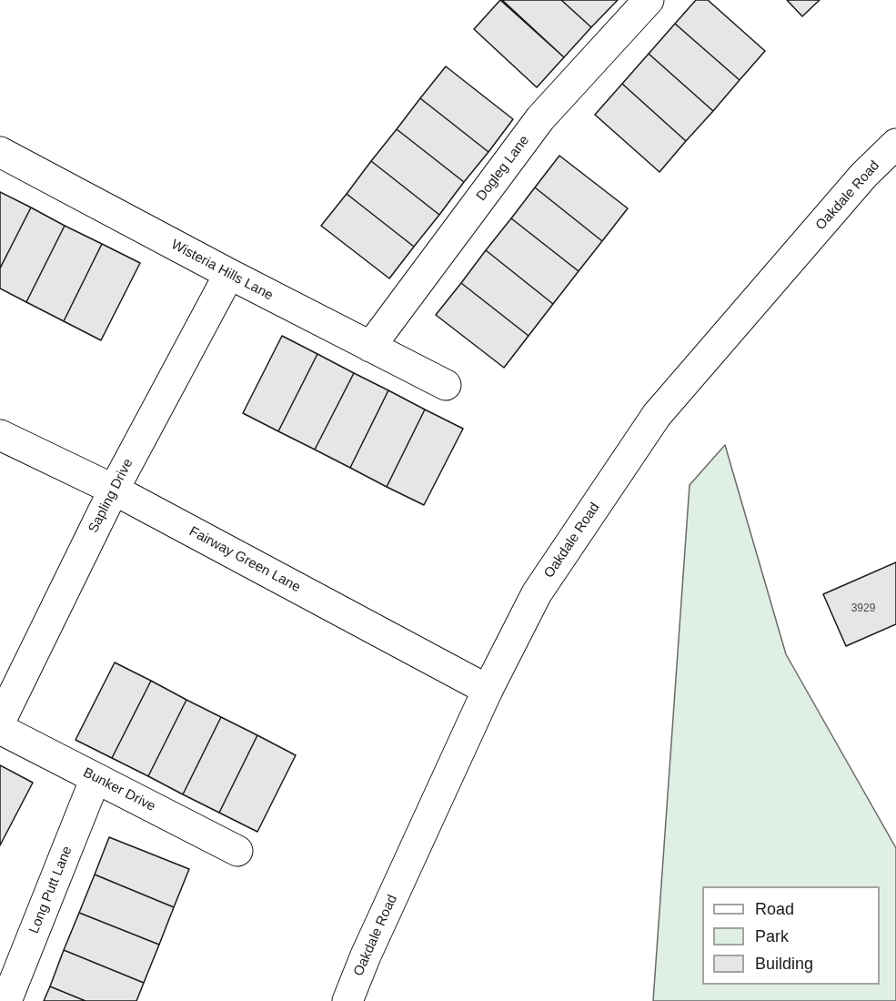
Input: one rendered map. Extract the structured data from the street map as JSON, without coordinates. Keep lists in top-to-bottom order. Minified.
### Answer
{"streets":{"street":["Dogleg Lane","Oakdale Road","Wisteria Hills Lane","Sapling Drive","Fairway Green Lane","Bunker Drive","Long Putt Lane"]},"crossings":[["Dogleg Lane","Wisteria Hills Lane"],["Oakdale Road","Fairway Green Lane"],["Wisteria Hills Lane","Sapling Drive"],["Sapling Drive","Fairway Green Lane"],["Bunker Drive","Long Putt Lane"]],"house_numbers":["3929"],"legend":["Road","Park","Building"]}
